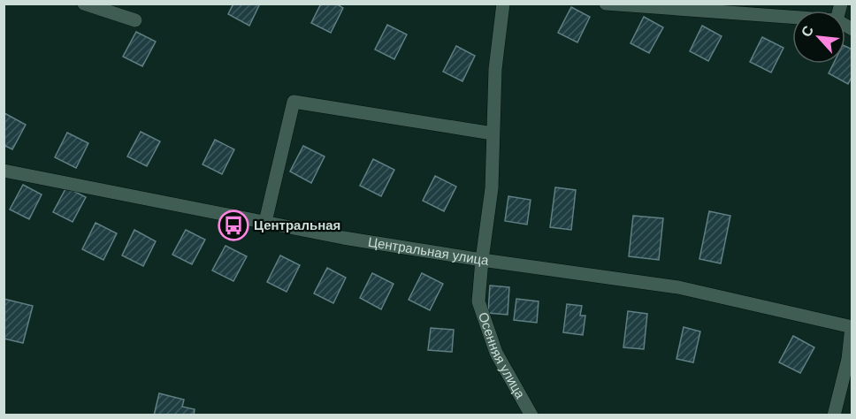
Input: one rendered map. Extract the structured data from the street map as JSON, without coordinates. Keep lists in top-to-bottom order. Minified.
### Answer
{"streets":{"street":["Центральная улица","Осенняя улица"]},"crossings":[["Центральная улица","Осенняя улица"]],"places":{"bus stop":["Центральная"]},"north":"top left"}
